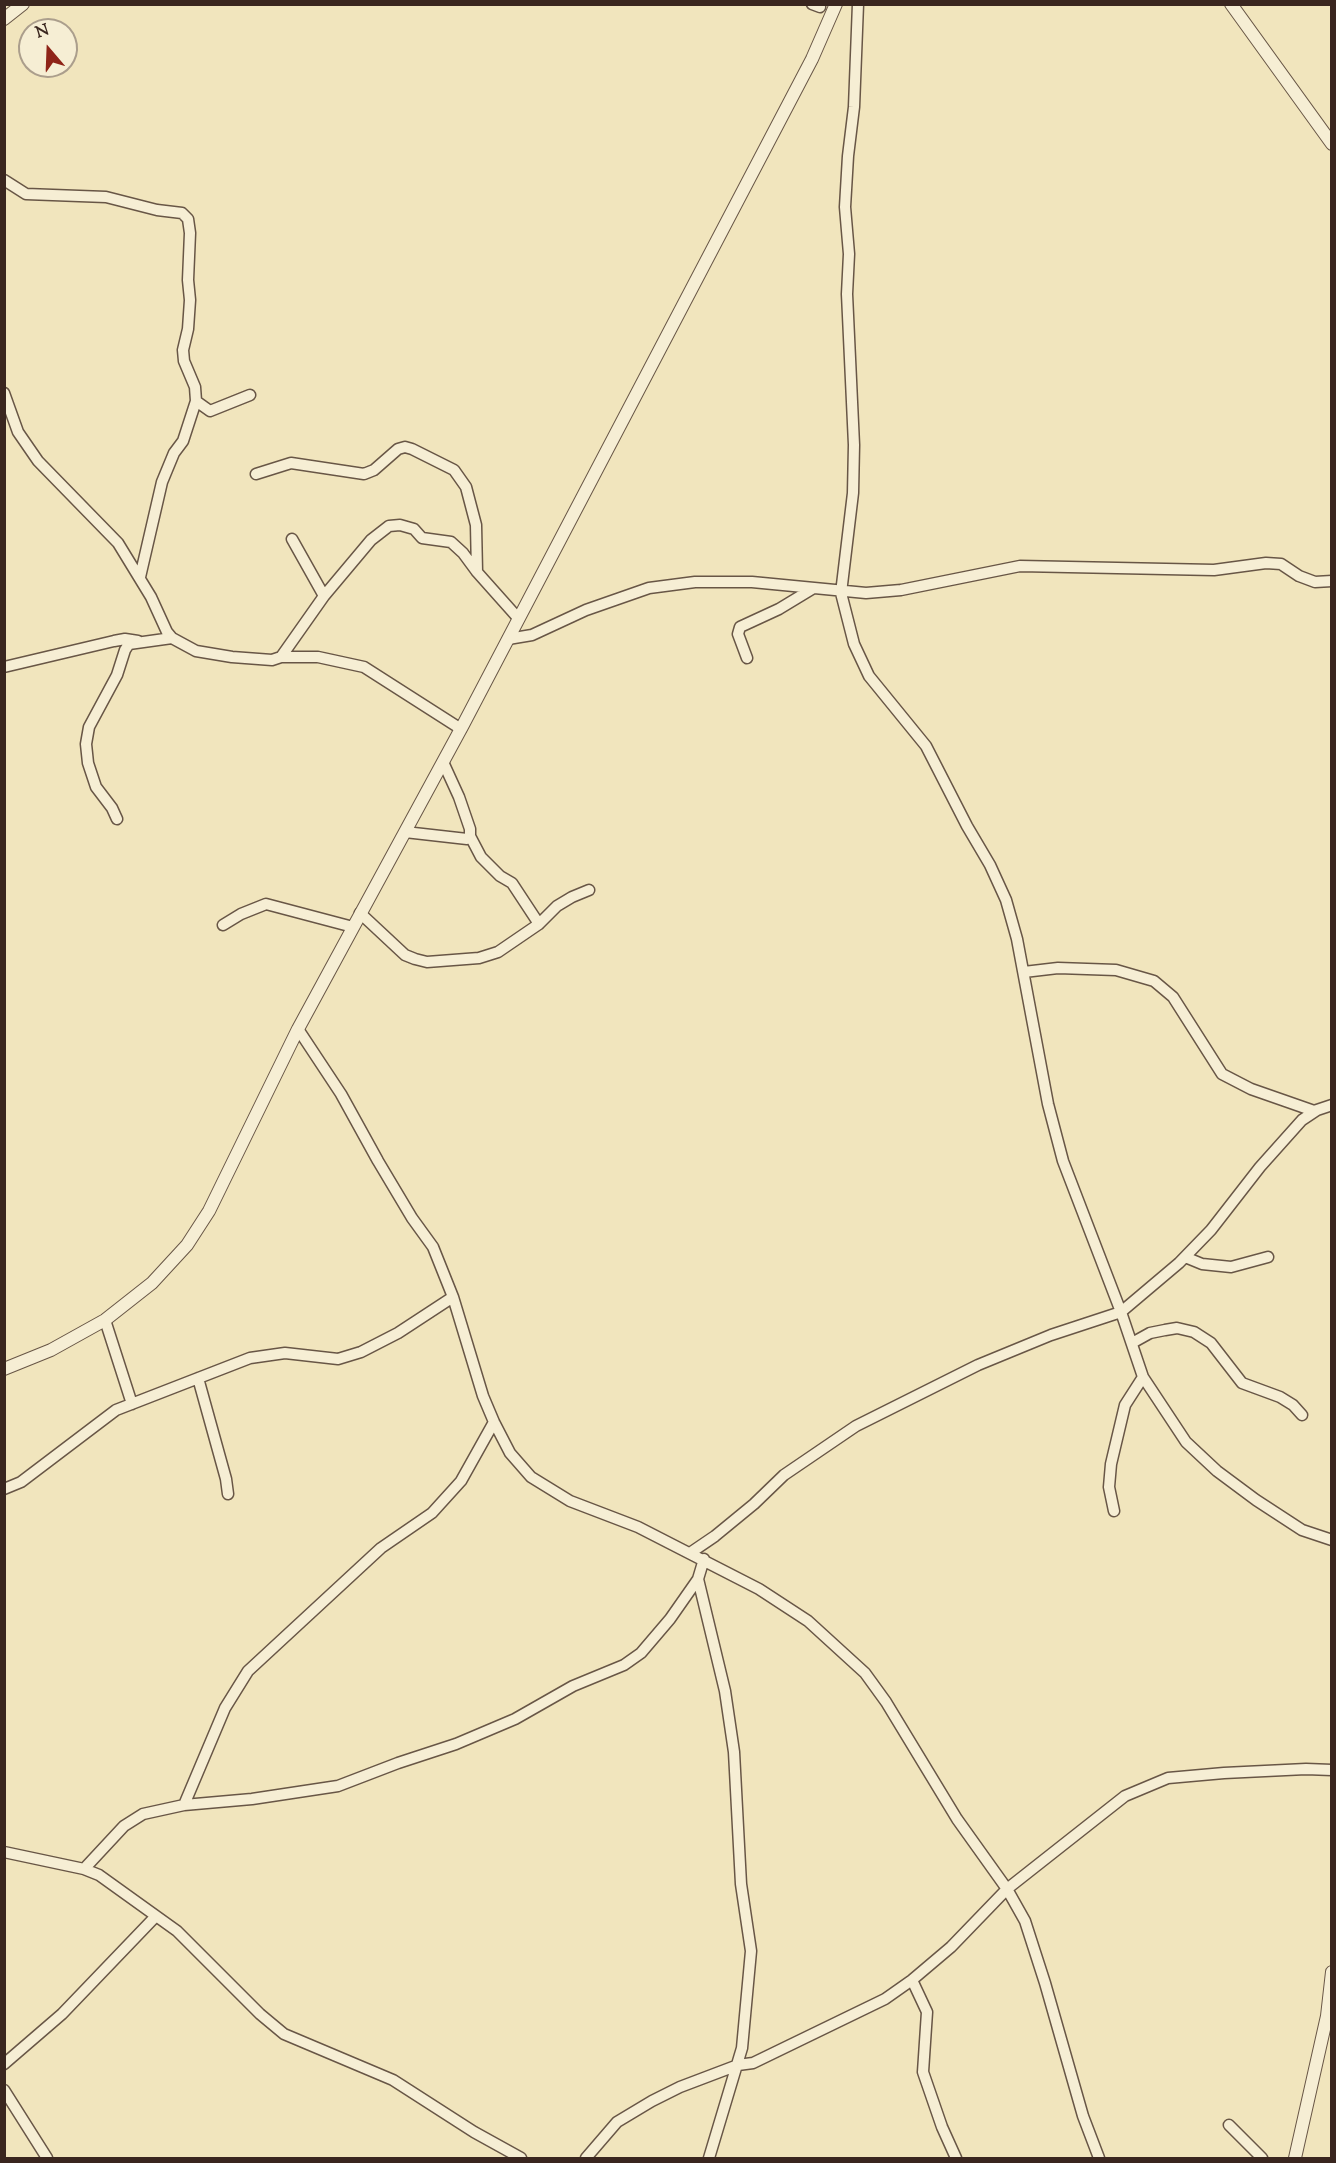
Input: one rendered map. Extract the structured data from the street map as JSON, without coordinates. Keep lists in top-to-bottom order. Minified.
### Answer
{"north":"top"}
